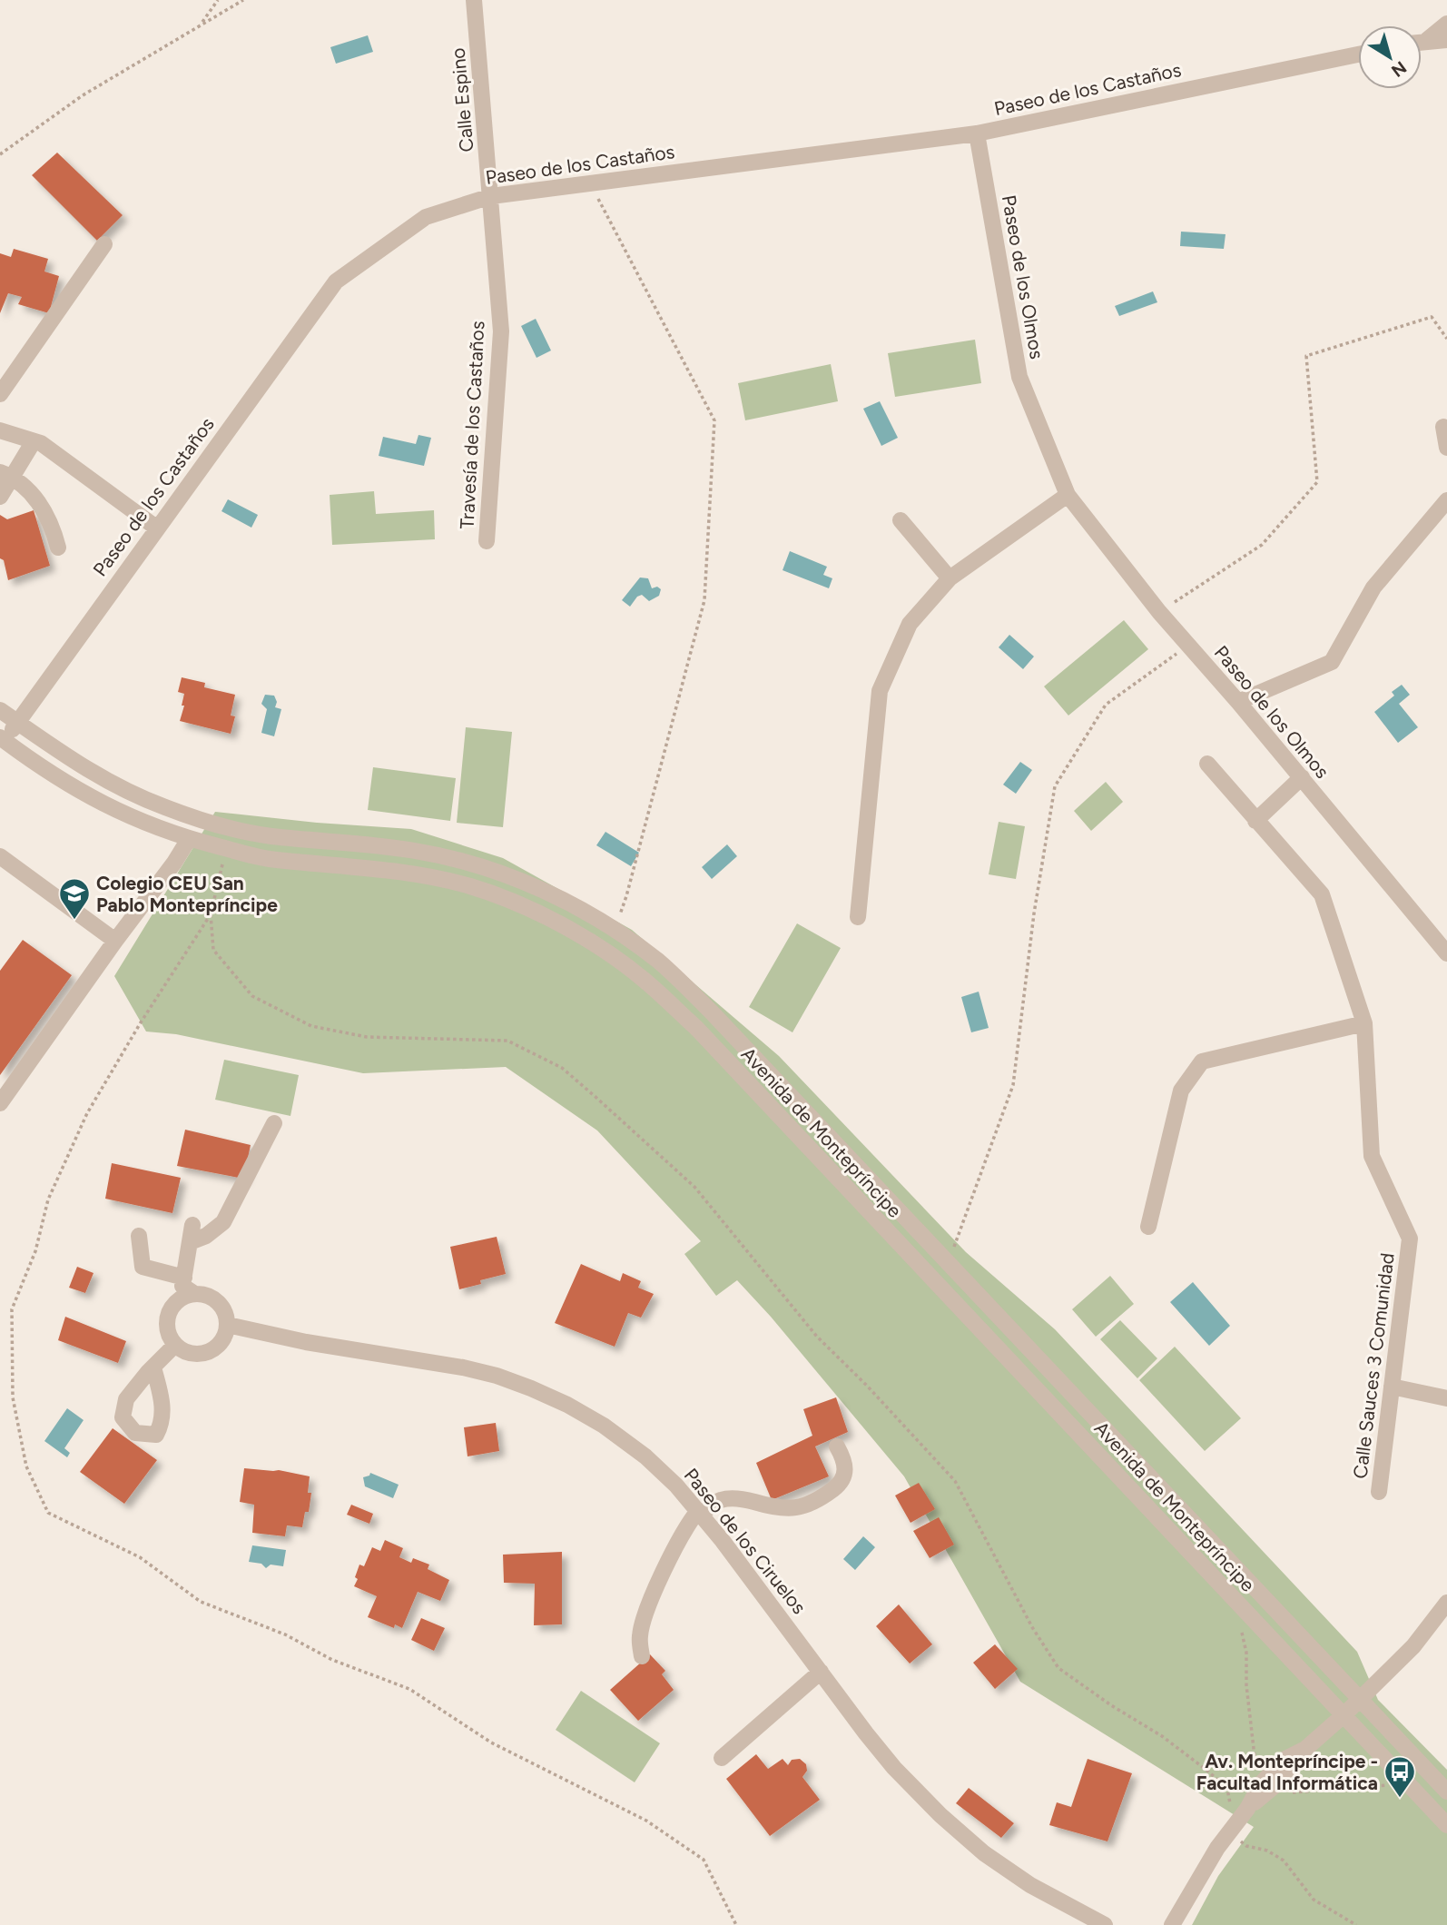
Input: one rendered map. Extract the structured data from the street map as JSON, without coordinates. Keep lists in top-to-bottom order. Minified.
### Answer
{"streets":{"street":["Paseo de los Castaños","Calle Espino","Paseo de los Olmos","Travesía de los Castaños","Avenida de Montepríncipe","Calle Sauces 3 Comunidad","Paseo de los Ciruelos"]},"crossings":[["Paseo de los Castaños","Calle Espino"],["Paseo de los Castaños","Paseo de los Olmos"],["Paseo de los Castaños","Travesía de los Castaños"],["Paseo de los Castaños","Avenida de Montepríncipe"],["Calle Espino","Travesía de los Castaños"]],"places":{"school or university":["Colegio CEU San Pablo Montepríncipe"],"bus stop":["Av. Montepríncipe - Facultad Informática"]},"north":"bottom right"}
